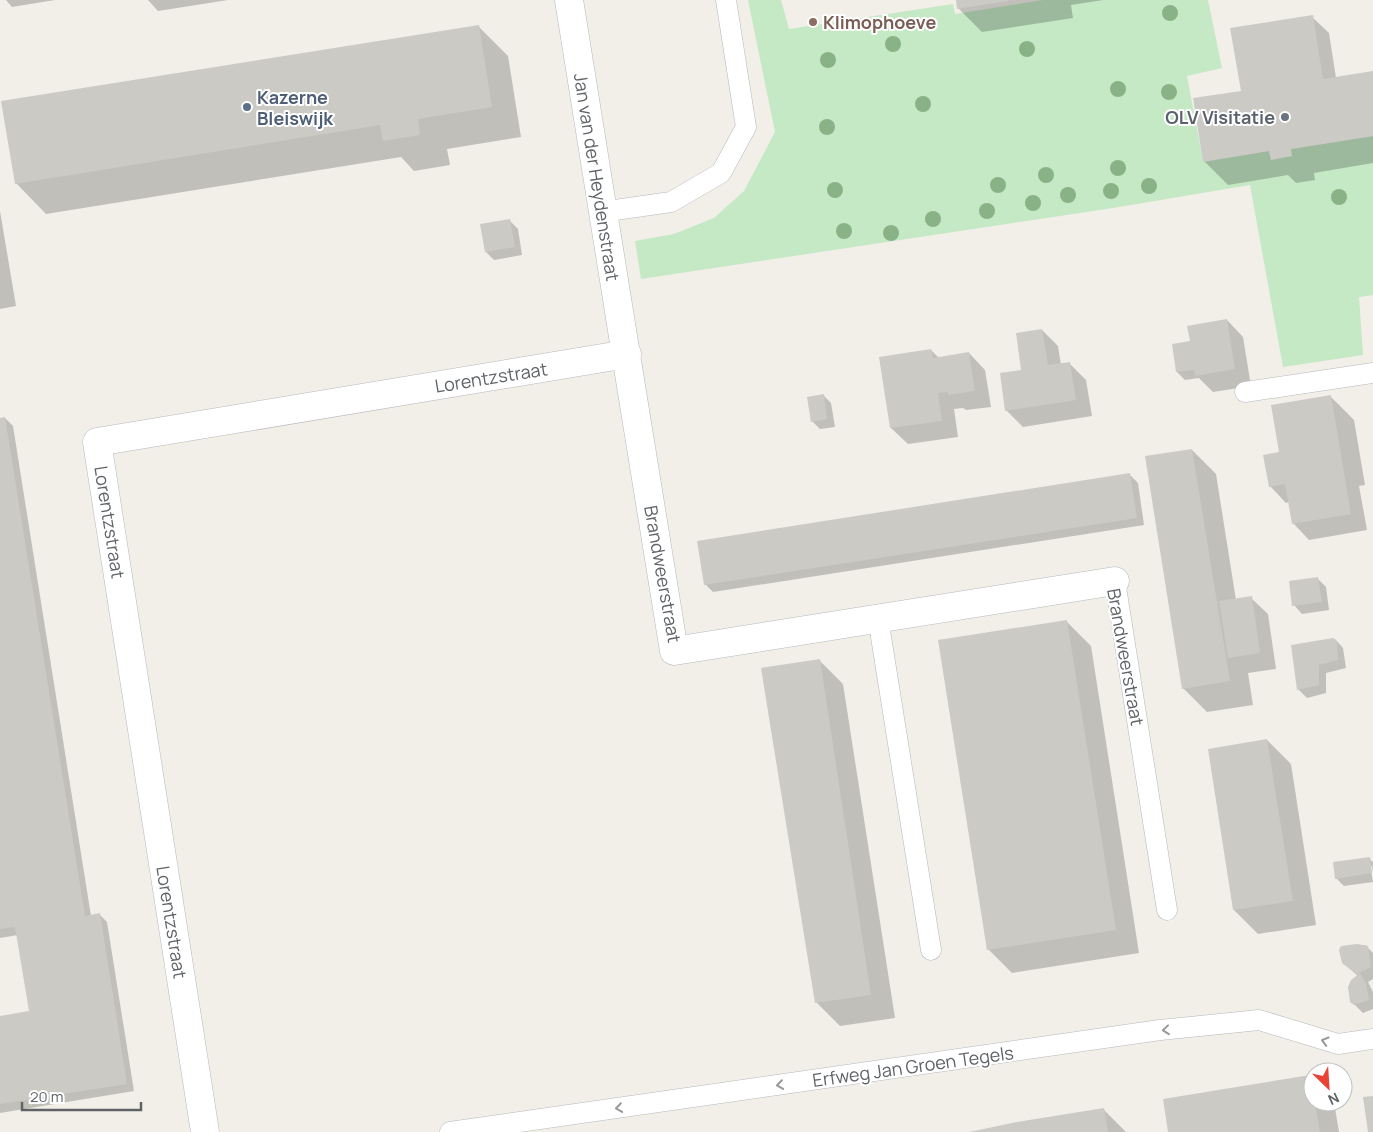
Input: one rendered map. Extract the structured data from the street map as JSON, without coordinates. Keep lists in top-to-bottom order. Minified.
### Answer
{"streets":{"street":["Jan van der Heydenstraat","Lorentzstraat","Brandweerstraat"],"lane":["Erfweg Jan Groen Tegels"]},"crossings":[["Jan van der Heydenstraat","Lorentzstraat"],["Jan van der Heydenstraat","Brandweerstraat"],["Lorentzstraat","Brandweerstraat"]],"one_way":["Erfweg Jan Groen Tegels"],"places":["Klimophoeve","Kazerne Bleiswijk","OLV Visitatie"],"scale_bar":"20 m","north":"bottom right"}
